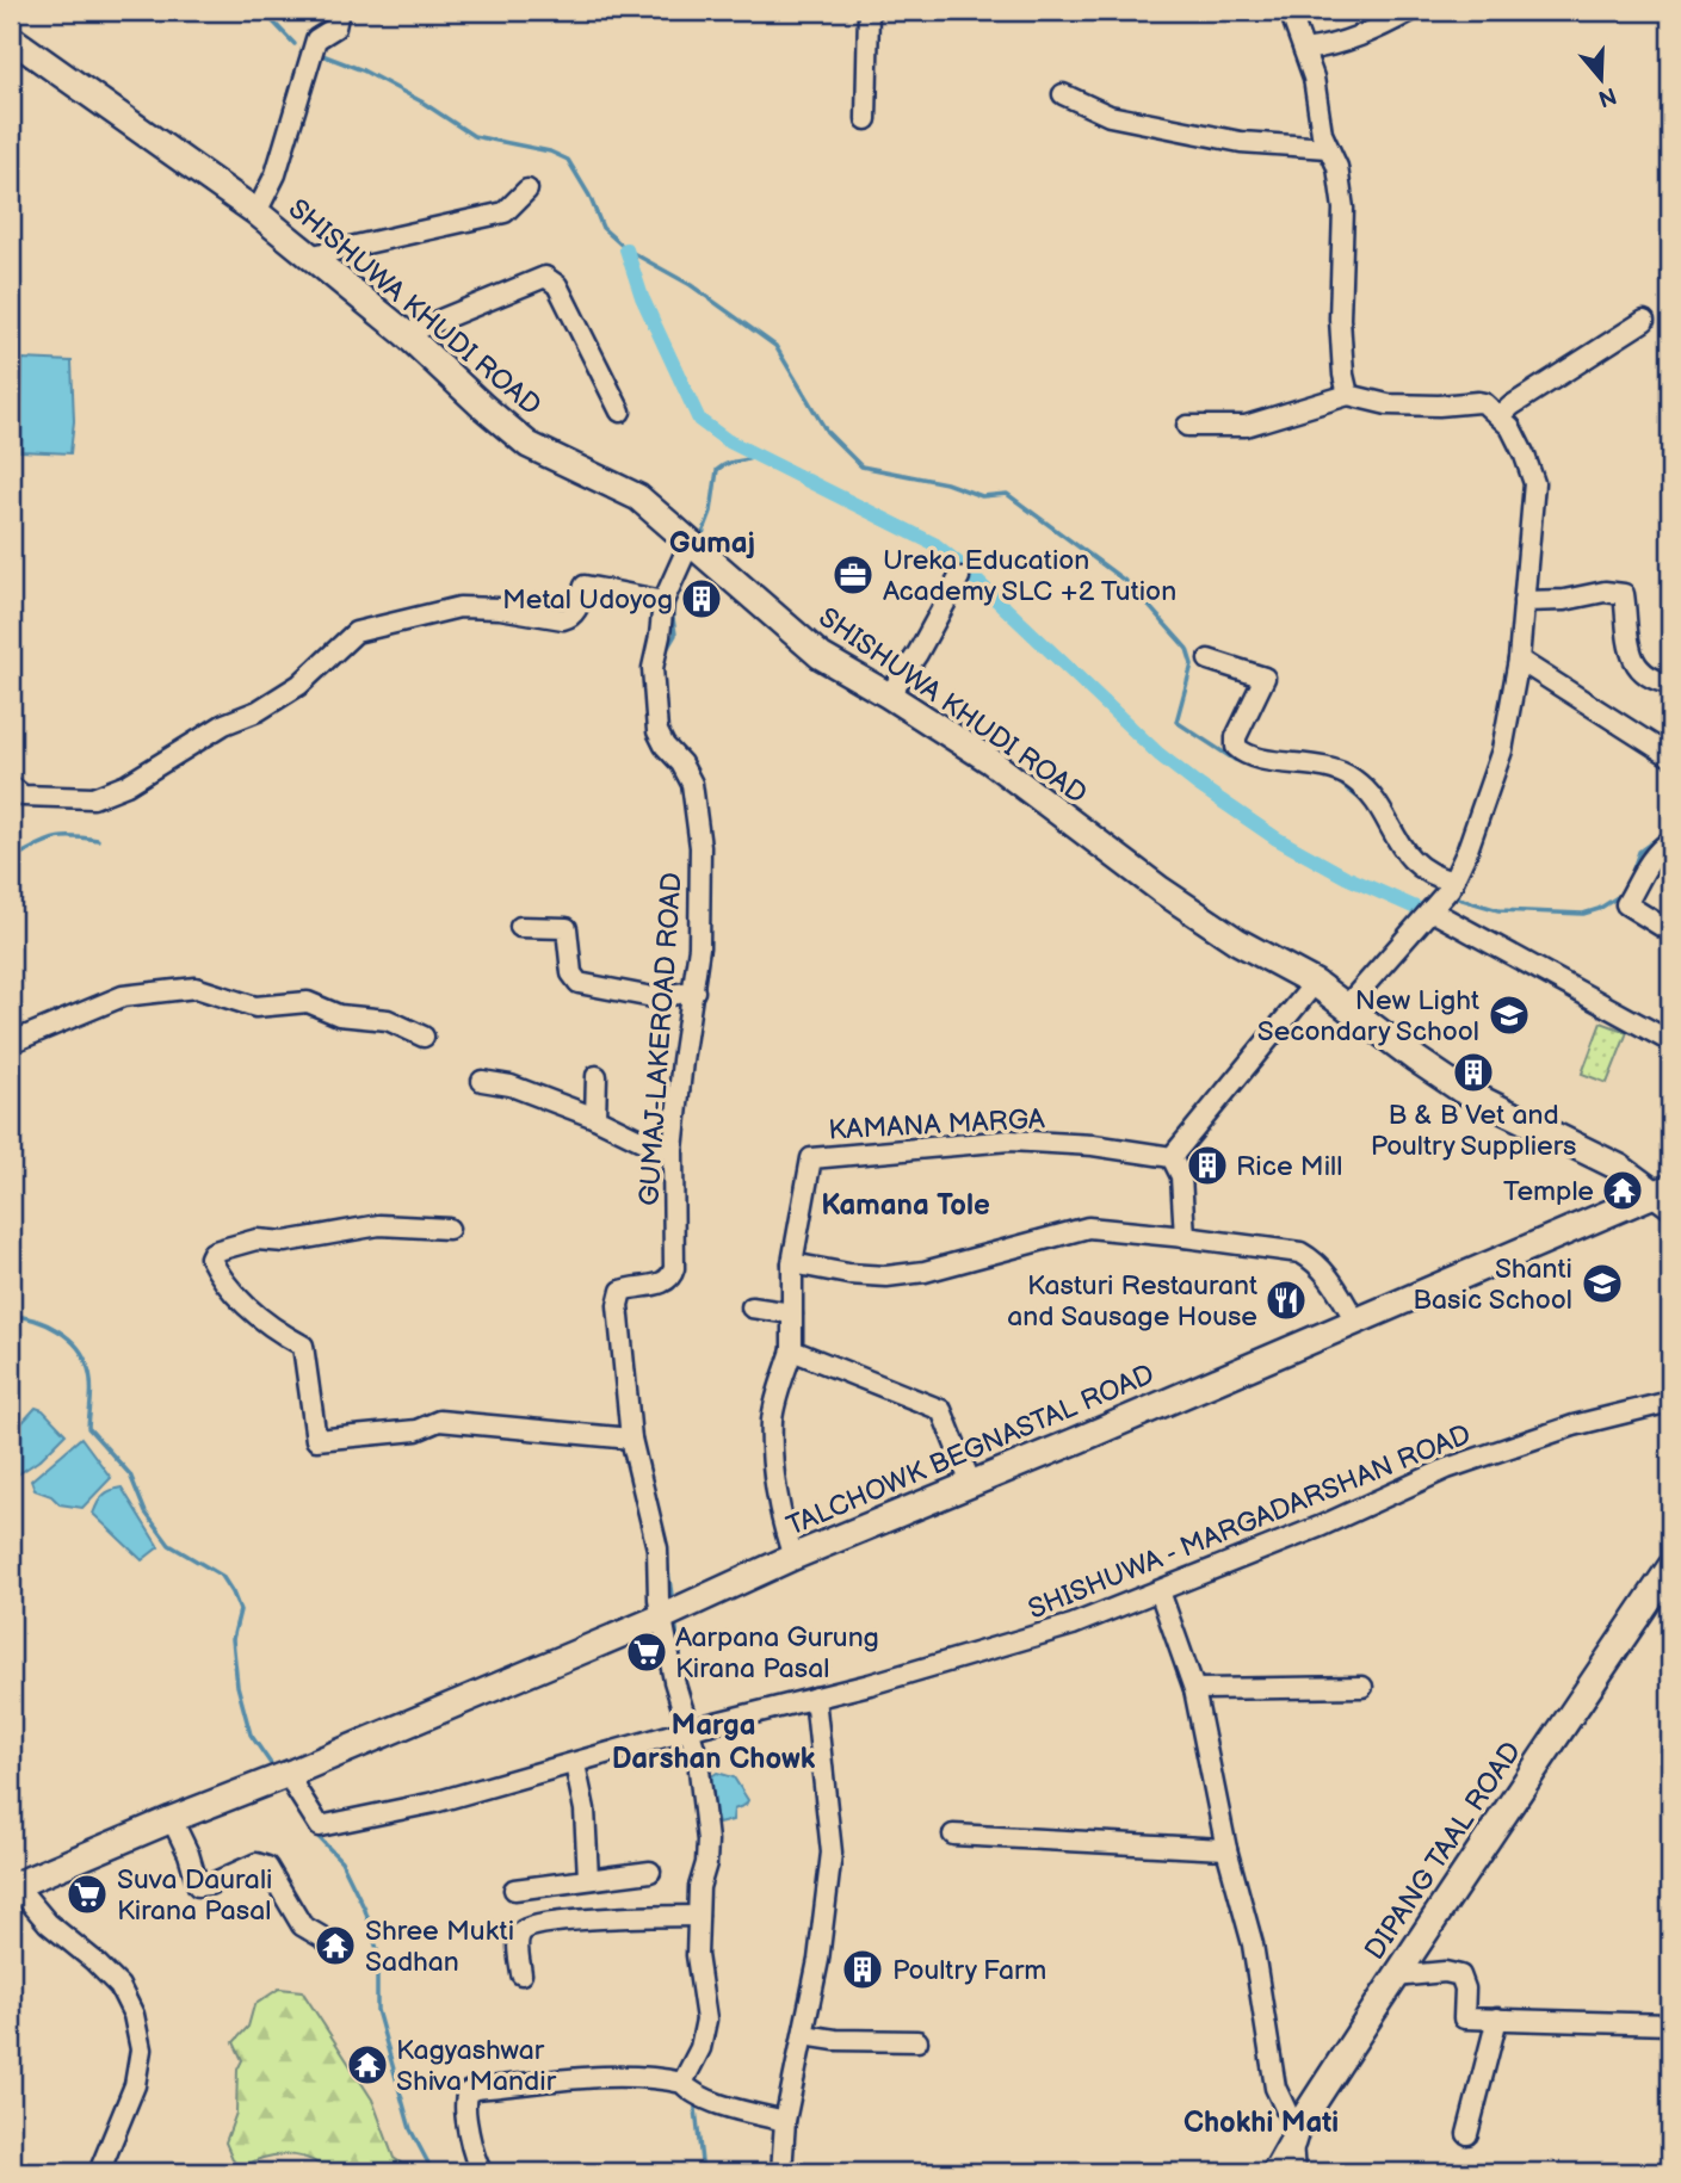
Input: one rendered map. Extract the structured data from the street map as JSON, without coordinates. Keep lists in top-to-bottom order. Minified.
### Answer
{"streets":{"main road":["SHISHUWA KHUDI ROAD","TALCHOWK BEGNASTAL ROAD","DIPANG TAAL ROAD"],"street":["GUMAJ-LAKEROAD ROAD","KAMANA MARGA","SHISHUWA - MARGADARSHAN ROAD"]},"crossings":[["SHISHUWA KHUDI ROAD","GUMAJ-LAKEROAD ROAD"],["SHISHUWA KHUDI ROAD","TALCHOWK BEGNASTAL ROAD"],["GUMAJ-LAKEROAD ROAD","TALCHOWK BEGNASTAL ROAD"],["GUMAJ-LAKEROAD ROAD","SHISHUWA - MARGADARSHAN ROAD"],["KAMANA MARGA","TALCHOWK BEGNASTAL ROAD"],["TALCHOWK BEGNASTAL ROAD","SHISHUWA - MARGADARSHAN ROAD"]],"districts":["Gumaj","Kamana Tole","Marga Darshan Chowk","Chokhi Mati"],"places":{"office":["Ureka Education Academy SLC +2 Tution"],"building":["Metal Udoyog","B & B Vet and Poultry Suppliers","Rice Mill","Poultry Farm"],"school or university":["New Light Secondary School","Shanti Basic School"],"temple":["Temple","Shree Mukti Sadhan","Kagyashwar Shiva Mandir"],"restaurant":["Kasturi Restaurant and Sausage House"],"supermarket":["Aarpana Gurung Kirana Pasal","Suva Daurali Kirana Pasal"]},"north":"bottom"}
